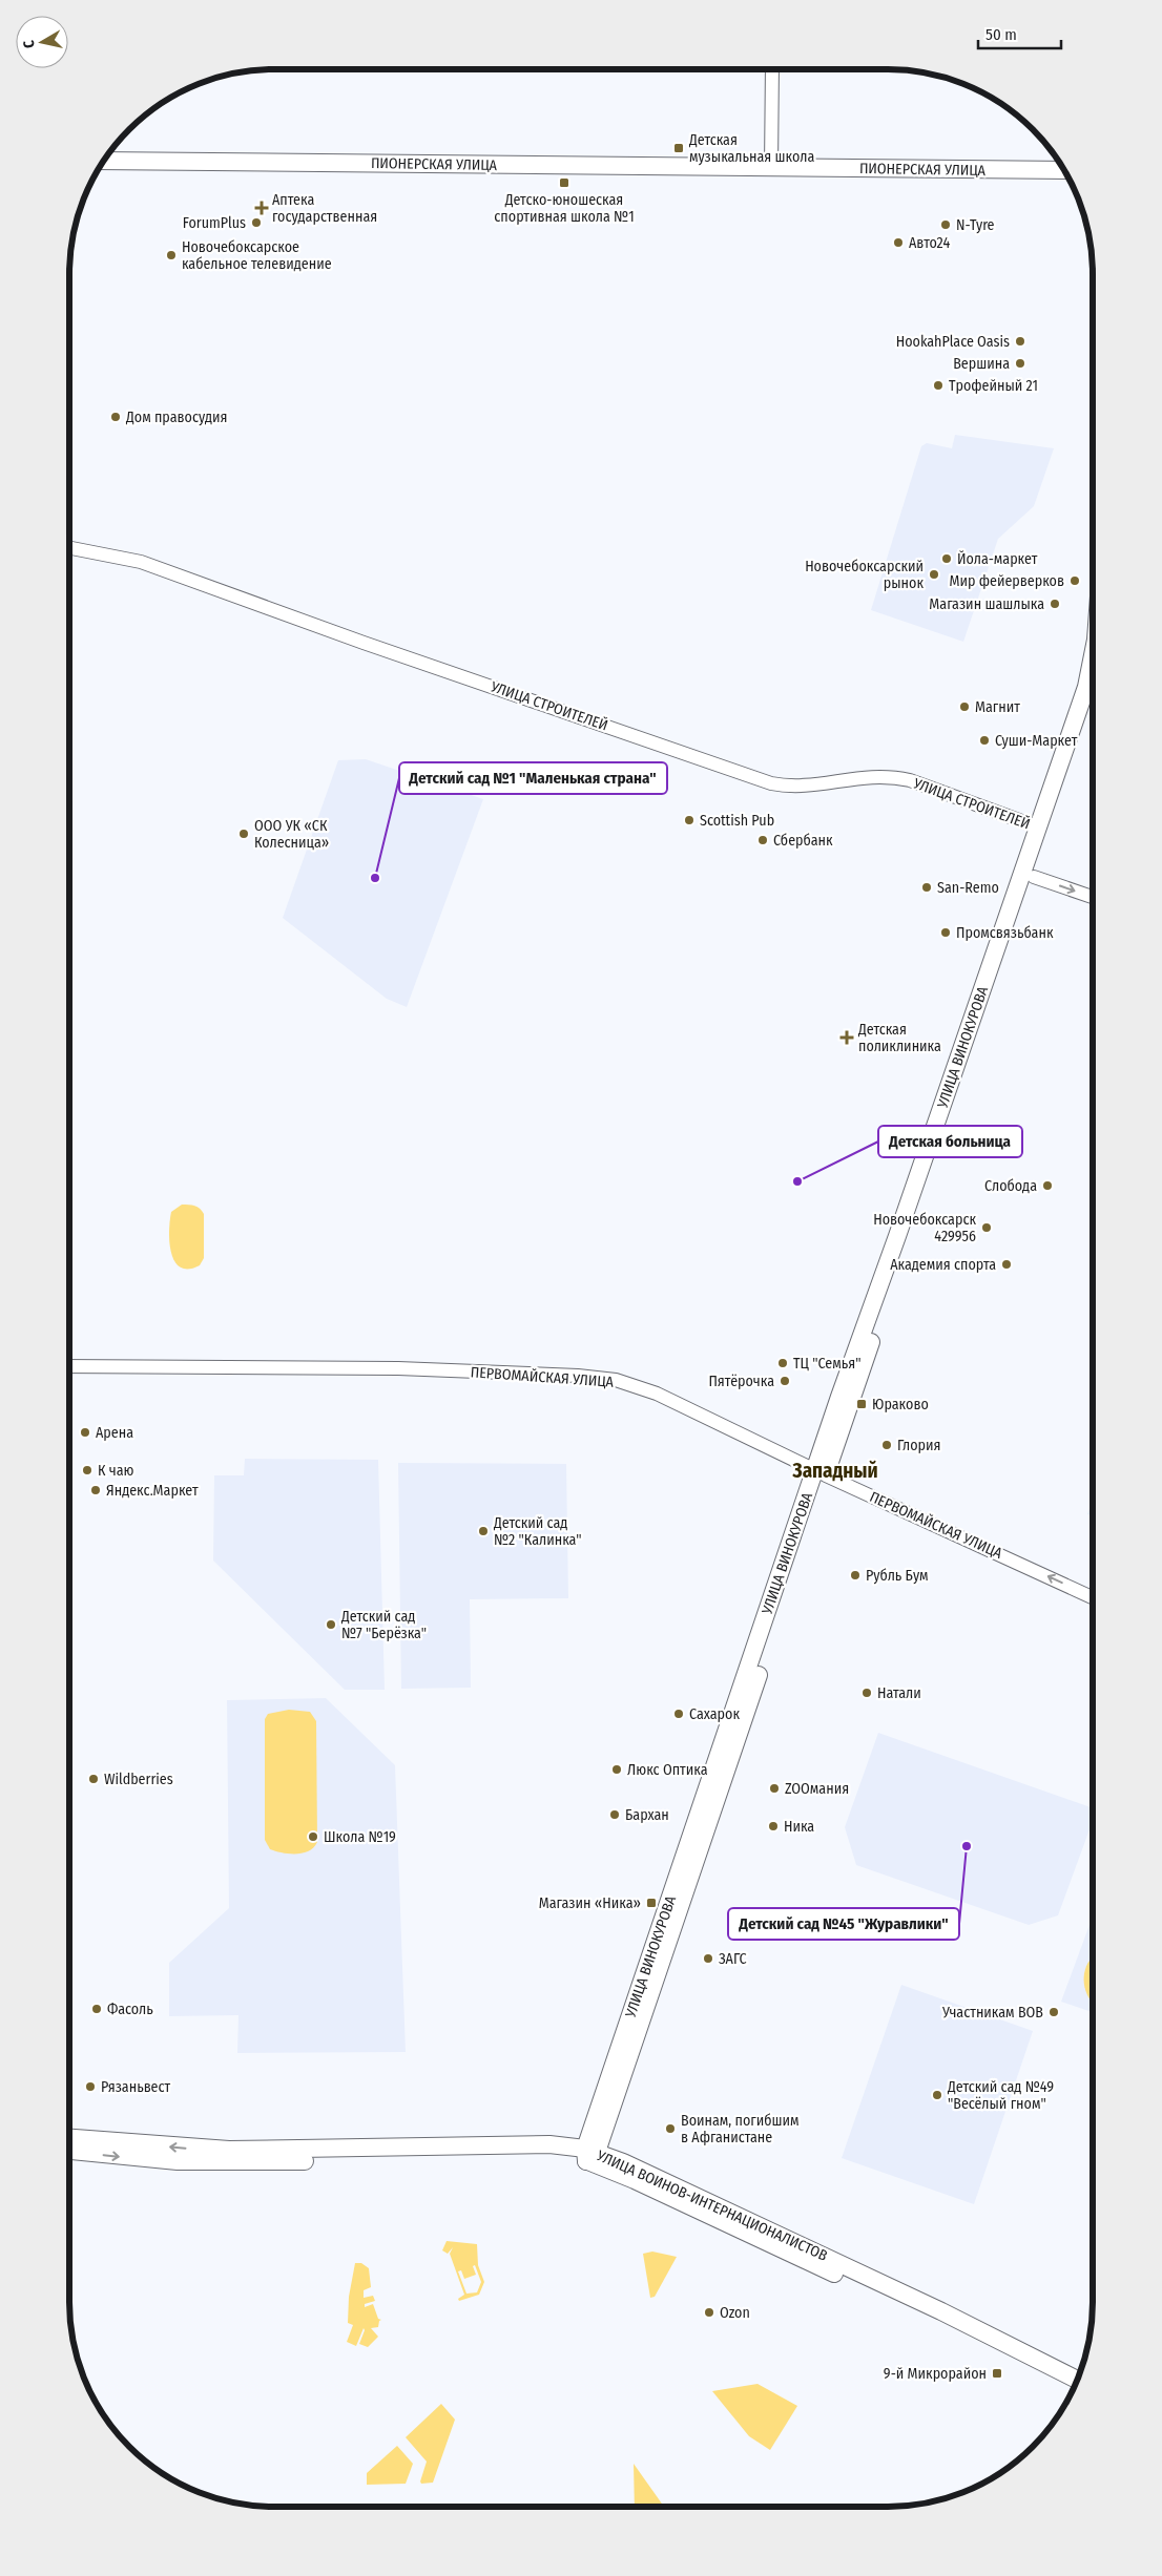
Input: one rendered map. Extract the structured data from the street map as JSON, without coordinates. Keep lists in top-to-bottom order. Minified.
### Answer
{"streets":{"main road":["ПИОНЕРСКАЯ УЛИЦА","УЛИЦА ВИНОКУРОВА","УЛИЦА ВОИНОВ-ИНТЕРНАЦИОНАЛИСТОВ"],"street":["УЛИЦА СТРОИТЕЛЕЙ","ПЕРВОМАЙСКАЯ УЛИЦА"]},"crossings":[["УЛИЦА СТРОИТЕЛЕЙ","УЛИЦА ВИНОКУРОВА"],["УЛИЦА ВИНОКУРОВА","ПЕРВОМАЙСКАЯ УЛИЦА"],["УЛИЦА ВИНОКУРОВА","УЛИЦА ВОИНОВ-ИНТЕРНАЦИОНАЛИСТОВ"]],"districts":["Западный"],"places":{"transit":["Детская музыкальная школа","Детско-юношеская спортивная школа №1","Юраково","Магазин «Ника»","9-й Микрорайон"],"health":["Аптека государственная","Детская поликлиника"],"other":["ForumPlus","N-Tyre","Авто24","Новочебоксарское кабельное телевидение","HookahPlace Oasis","Вершина","Трофейный 21","Дом правосудия","Йола-маркет","Новочебоксарский рынок","Мир фейерверков","Магазин шашлыка","Магнит","Суши-Маркет","Scottish Pub","ООО УК «СК Колесница»","Сбербанк","Детский сад №1 \"Маленькая страна\"","San-Remo","Промсвязьбанк","Детская больница","Слобода","Новочебоксарск 429956","Академия спорта","ТЦ \"Семья\"","Пятёрочка","Арена","Глория","К чаю","Яндекс.Маркет","Детский сад №2 \"Калинка\"","Рубль Бум","Детский сад №7 \"Берёзка\"","Натали","Сахарок","Люкс Оптика","Wildberries","ZOOмания","Бархан","Ника","Школа №19","Детский сад №45 \"Журавлики\"","ЗАГС","Фасоль","Участникам ВОВ","Рязаньвест","Детский сад №49 \"Весёлый гном\"","Воинам, погибшим в Афганистане","Ozon"]},"scale_bar":"50 m","north":"left"}
